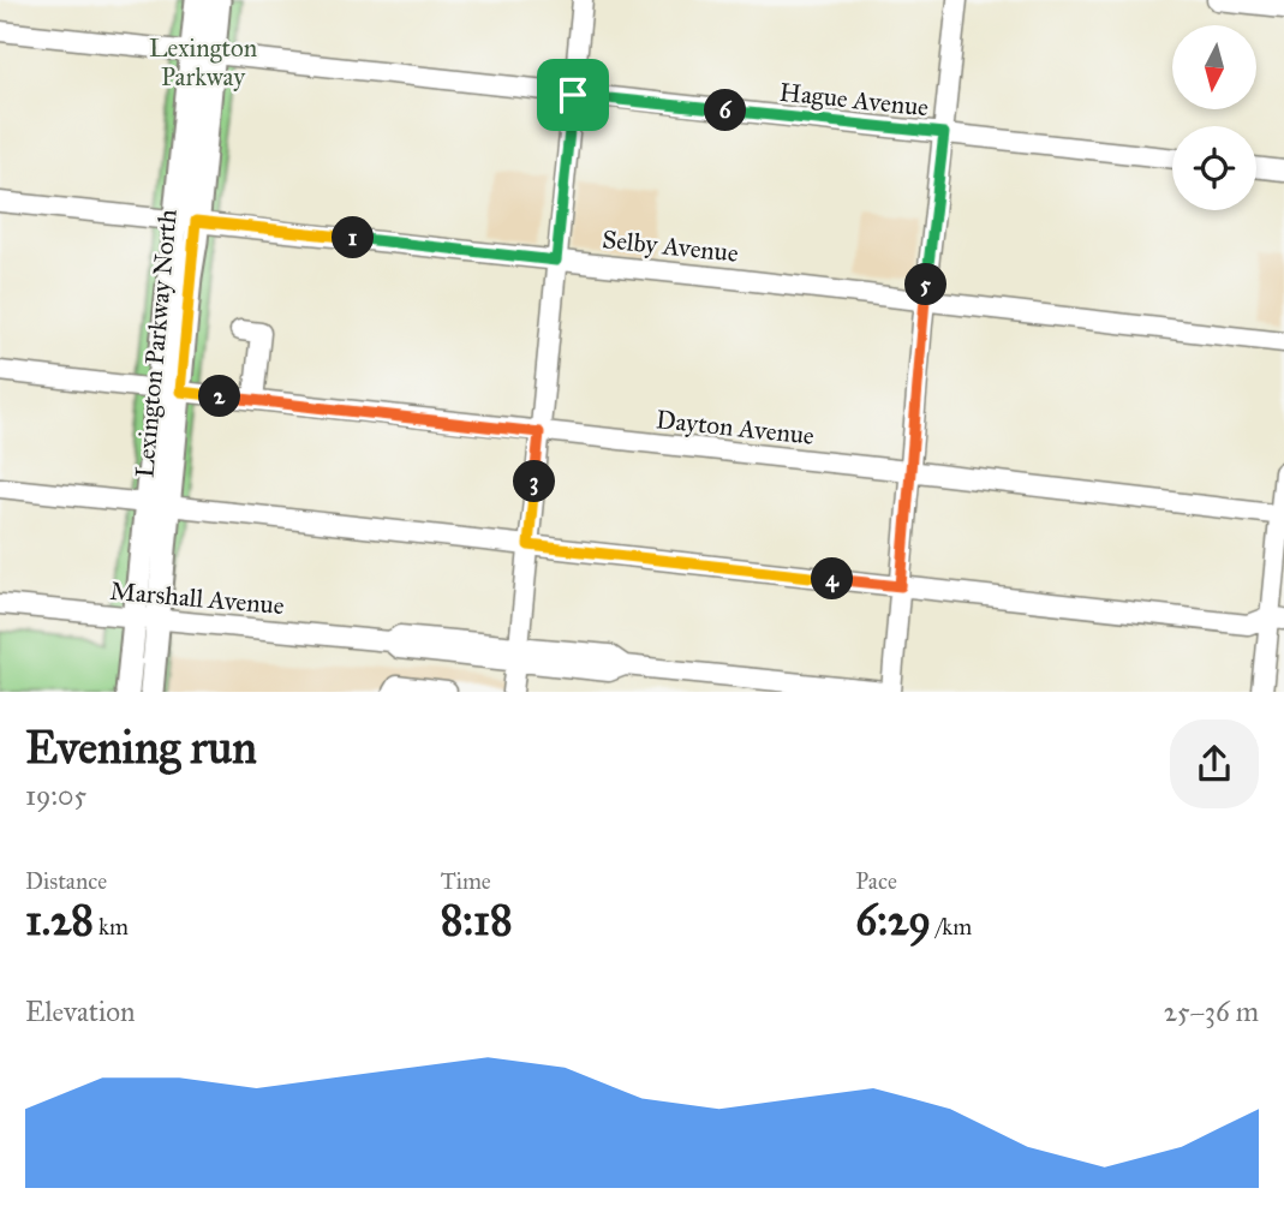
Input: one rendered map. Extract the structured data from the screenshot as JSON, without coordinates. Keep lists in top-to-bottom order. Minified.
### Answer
{"streets":{"main road":["Lexington Parkway North"],"street":["Hague Avenue","Selby Avenue","Dayton Avenue","Marshall Avenue"]},"crossings":[["Hague Avenue","Lexington Parkway North"],["Selby Avenue","Lexington Parkway North"],["Lexington Parkway North","Dayton Avenue"],["Lexington Parkway North","Marshall Avenue"]],"parks":["Lexington Parkway"],"north":"bottom","page":{"pins":["6","1","5","2","3","4"],"heading":["Evening run","19:05"],"stats":[["Distance","1.28 km"],["Time","8:18"],["Pace","6:29 /km"]],"chart":["Elevation","25–36 m"]}}
